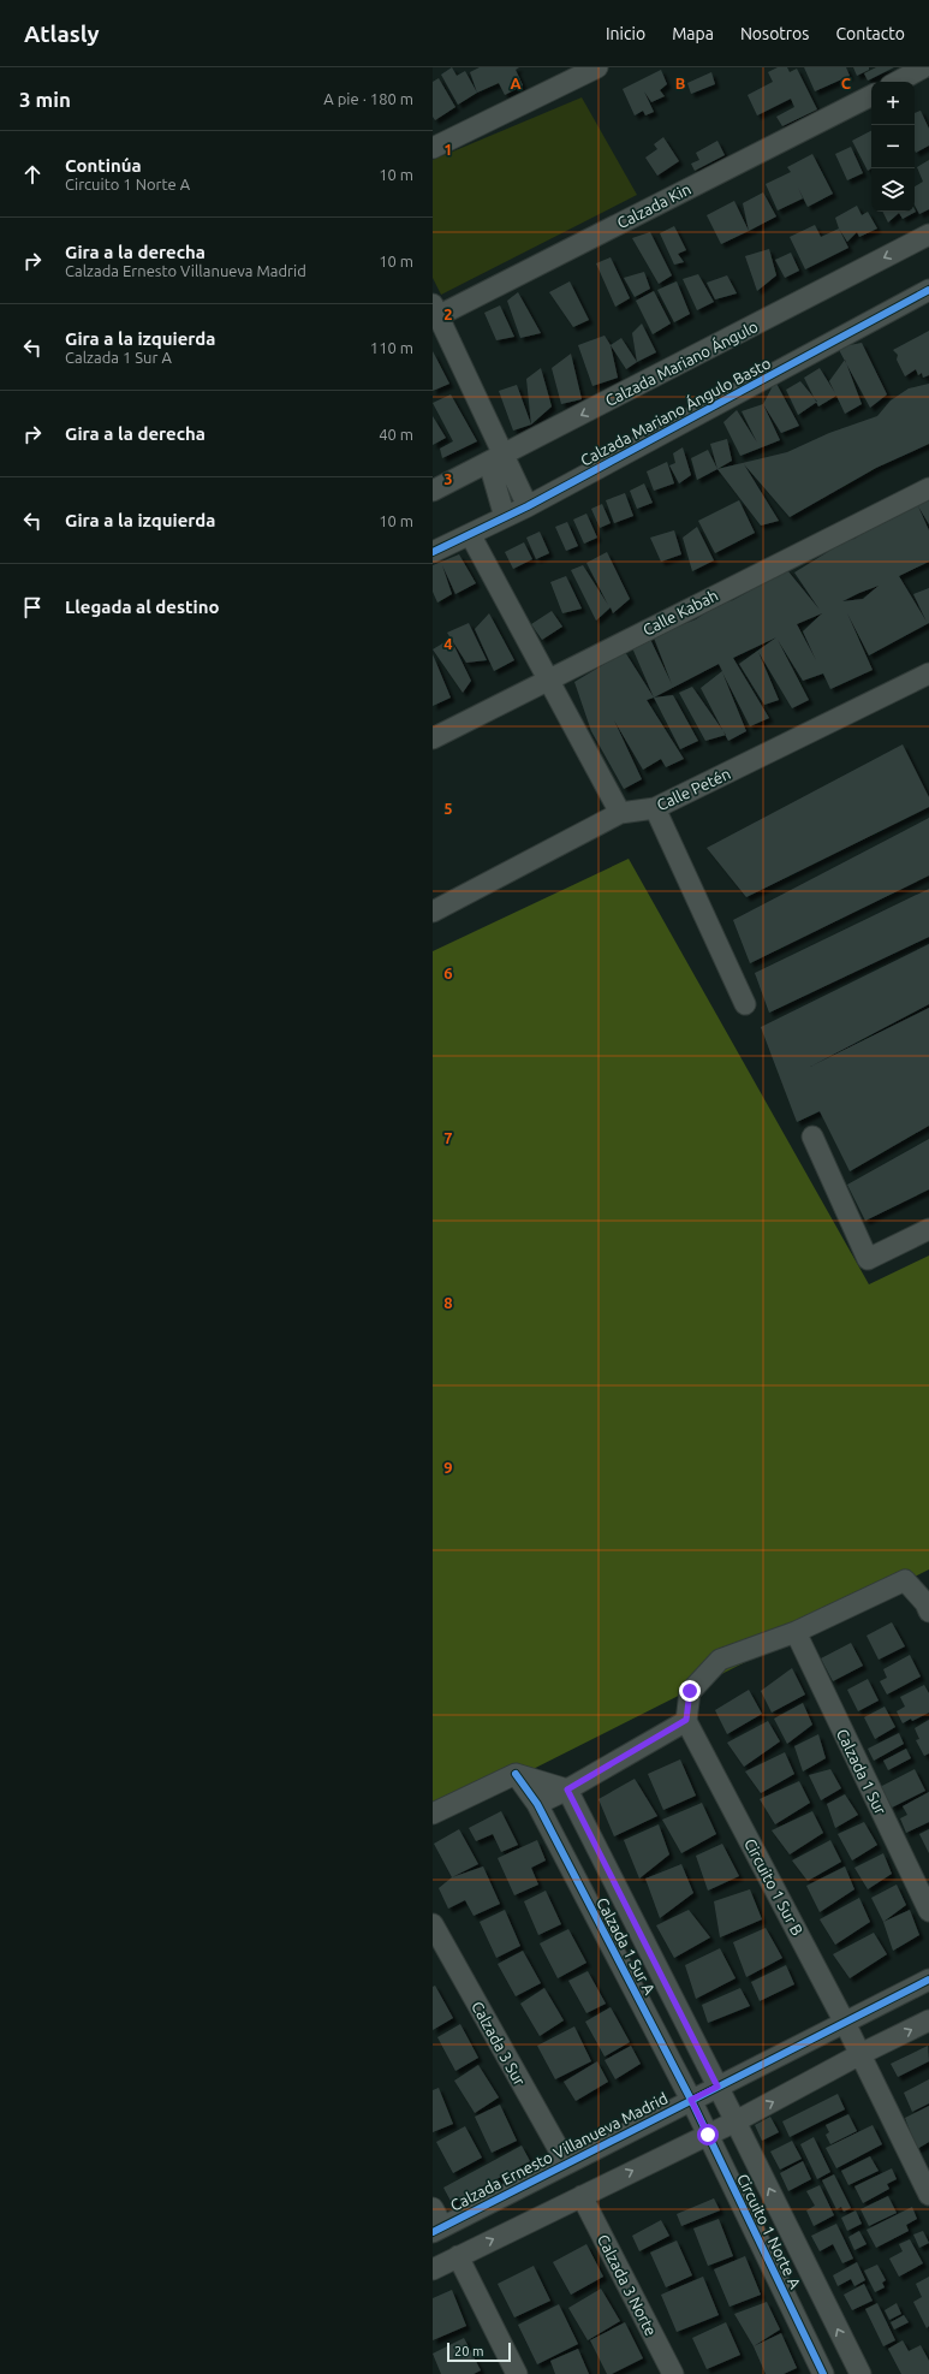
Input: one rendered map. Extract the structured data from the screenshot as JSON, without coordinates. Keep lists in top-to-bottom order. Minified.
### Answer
{"streets":{"street":["Calzada Kin","Calzada Mariano Ángulo","Calzada Mariano Ángulo Basto","Calle Kabah","Calle Petén","Calzada 1 Sur","Circuito 1 Sur B","Calzada 1 Sur A","Calzada 3 Sur","Calzada Ernesto Villanueva Madrid","Circuito 1 Norte A","Calzada 3 Norte"]},"crossings":[["Circuito 1 Sur B","Calzada Ernesto Villanueva Madrid"],["Calzada 1 Sur A","Calzada Ernesto Villanueva Madrid"],["Calzada 1 Sur A","Circuito 1 Norte A"],["Calzada 3 Sur","Calzada Ernesto Villanueva Madrid"],["Calzada Ernesto Villanueva Madrid","Circuito 1 Norte A"]],"one_way":["Calzada Mariano Ángulo"],"scale_bar":"20 m","page":{"header":"Atlasly","nav":["Inicio","Mapa","Nosotros","Contacto"],"heading":["3 min","A pie · 180 m"],"map_buttons":["+","−"],"list":[["Continúa","Circuito 1 Norte A","10 m"],["Gira a la derecha","Calzada Ernesto Villanueva Madrid","10 m"],["Gira a la izquierda","Calzada 1 Sur A","110 m"],["Gira a la derecha","40 m"],["Gira a la izquierda","10 m"],"Llegada al destino"],"scale":"20 m"},"grid":{"columns":["A","B","C"],"rows":["1","2","3","4","5","6","7","8","9"]}}
